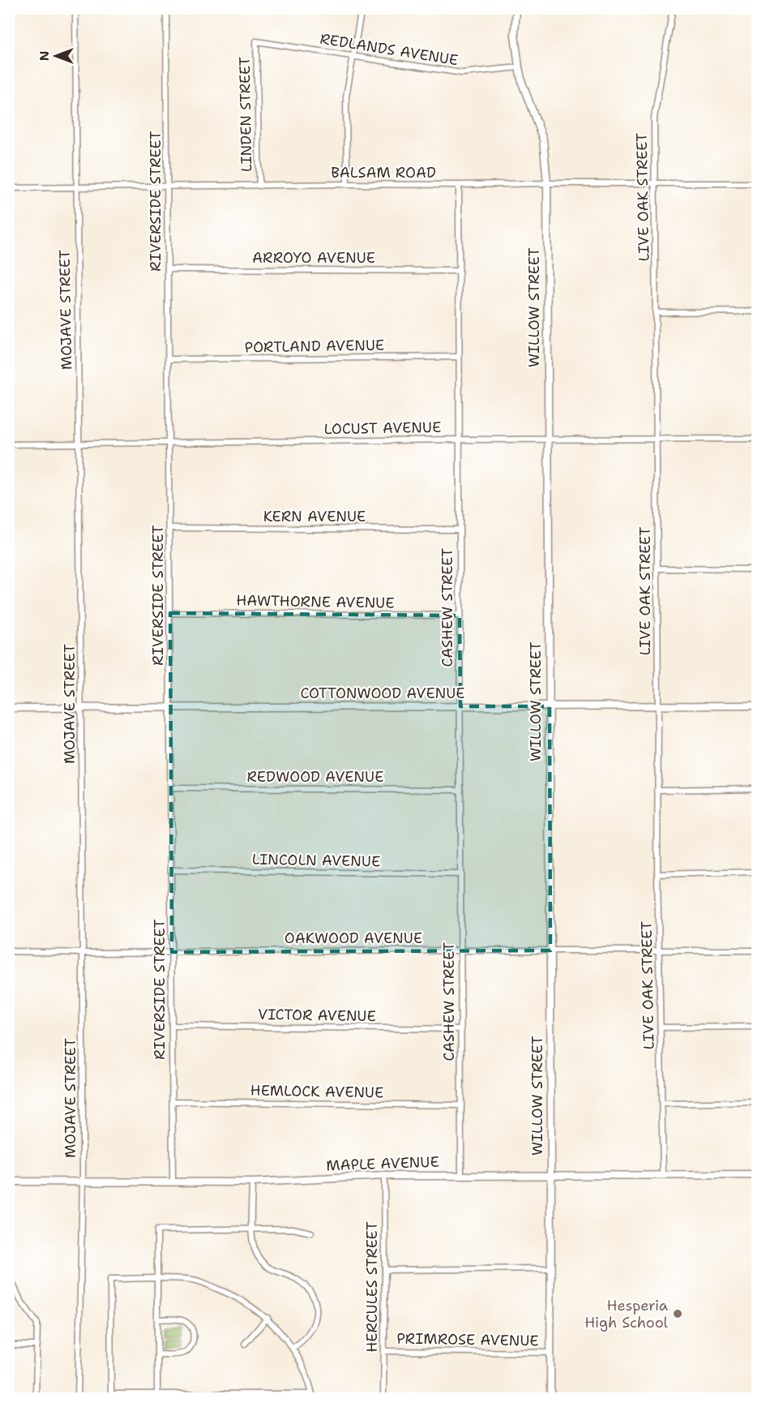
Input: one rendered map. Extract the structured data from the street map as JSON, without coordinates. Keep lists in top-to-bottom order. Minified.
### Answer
{"streets":{"street":["REDLANDS AVENUE","LINDEN STREET","BALSAM ROAD","LIVE OAK STREET","RIVERSIDE STREET","ARROYO AVENUE","WILLOW STREET","MOJAVE STREET","PORTLAND AVENUE","LOCUST AVENUE","KERN AVENUE","HAWTHORNE AVENUE","CASHEW STREET","COTTONWOOD AVENUE","REDWOOD AVENUE","LINCOLN AVENUE","OAKWOOD AVENUE","VICTOR AVENUE","HEMLOCK AVENUE","MAPLE AVENUE","HERCULES STREET","PRIMROSE AVENUE"]},"crossings":[["REDLANDS AVENUE","LINDEN STREET"],["REDLANDS AVENUE","WILLOW STREET"],["LINDEN STREET","BALSAM ROAD"],["BALSAM ROAD","LIVE OAK STREET"],["BALSAM ROAD","RIVERSIDE STREET"],["BALSAM ROAD","WILLOW STREET"],["BALSAM ROAD","MOJAVE STREET"],["BALSAM ROAD","CASHEW STREET"],["LIVE OAK STREET","LOCUST AVENUE"],["LIVE OAK STREET","COTTONWOOD AVENUE"],["LIVE OAK STREET","OAKWOOD AVENUE"],["LIVE OAK STREET","MAPLE AVENUE"],["RIVERSIDE STREET","ARROYO AVENUE"],["RIVERSIDE STREET","PORTLAND AVENUE"],["RIVERSIDE STREET","LOCUST AVENUE"],["RIVERSIDE STREET","KERN AVENUE"],["RIVERSIDE STREET","HAWTHORNE AVENUE"],["RIVERSIDE STREET","COTTONWOOD AVENUE"],["RIVERSIDE STREET","REDWOOD AVENUE"],["RIVERSIDE STREET","LINCOLN AVENUE"],["RIVERSIDE STREET","OAKWOOD AVENUE"],["RIVERSIDE STREET","VICTOR AVENUE"],["RIVERSIDE STREET","HEMLOCK AVENUE"],["RIVERSIDE STREET","MAPLE AVENUE"],["ARROYO AVENUE","CASHEW STREET"],["WILLOW STREET","LOCUST AVENUE"],["WILLOW STREET","COTTONWOOD AVENUE"],["WILLOW STREET","OAKWOOD AVENUE"],["WILLOW STREET","MAPLE AVENUE"],["WILLOW STREET","PRIMROSE AVENUE"],["MOJAVE STREET","LOCUST AVENUE"],["MOJAVE STREET","COTTONWOOD AVENUE"],["MOJAVE STREET","OAKWOOD AVENUE"],["MOJAVE STREET","MAPLE AVENUE"],["PORTLAND AVENUE","CASHEW STREET"],["LOCUST AVENUE","CASHEW STREET"],["KERN AVENUE","CASHEW STREET"],["HAWTHORNE AVENUE","CASHEW STREET"],["CASHEW STREET","COTTONWOOD AVENUE"],["CASHEW STREET","REDWOOD AVENUE"],["CASHEW STREET","LINCOLN AVENUE"],["CASHEW STREET","OAKWOOD AVENUE"],["CASHEW STREET","VICTOR AVENUE"],["CASHEW STREET","HEMLOCK AVENUE"],["CASHEW STREET","MAPLE AVENUE"],["MAPLE AVENUE","HERCULES STREET"],["HERCULES STREET","PRIMROSE AVENUE"]],"places":["Hesperia High School"],"north":"left"}
